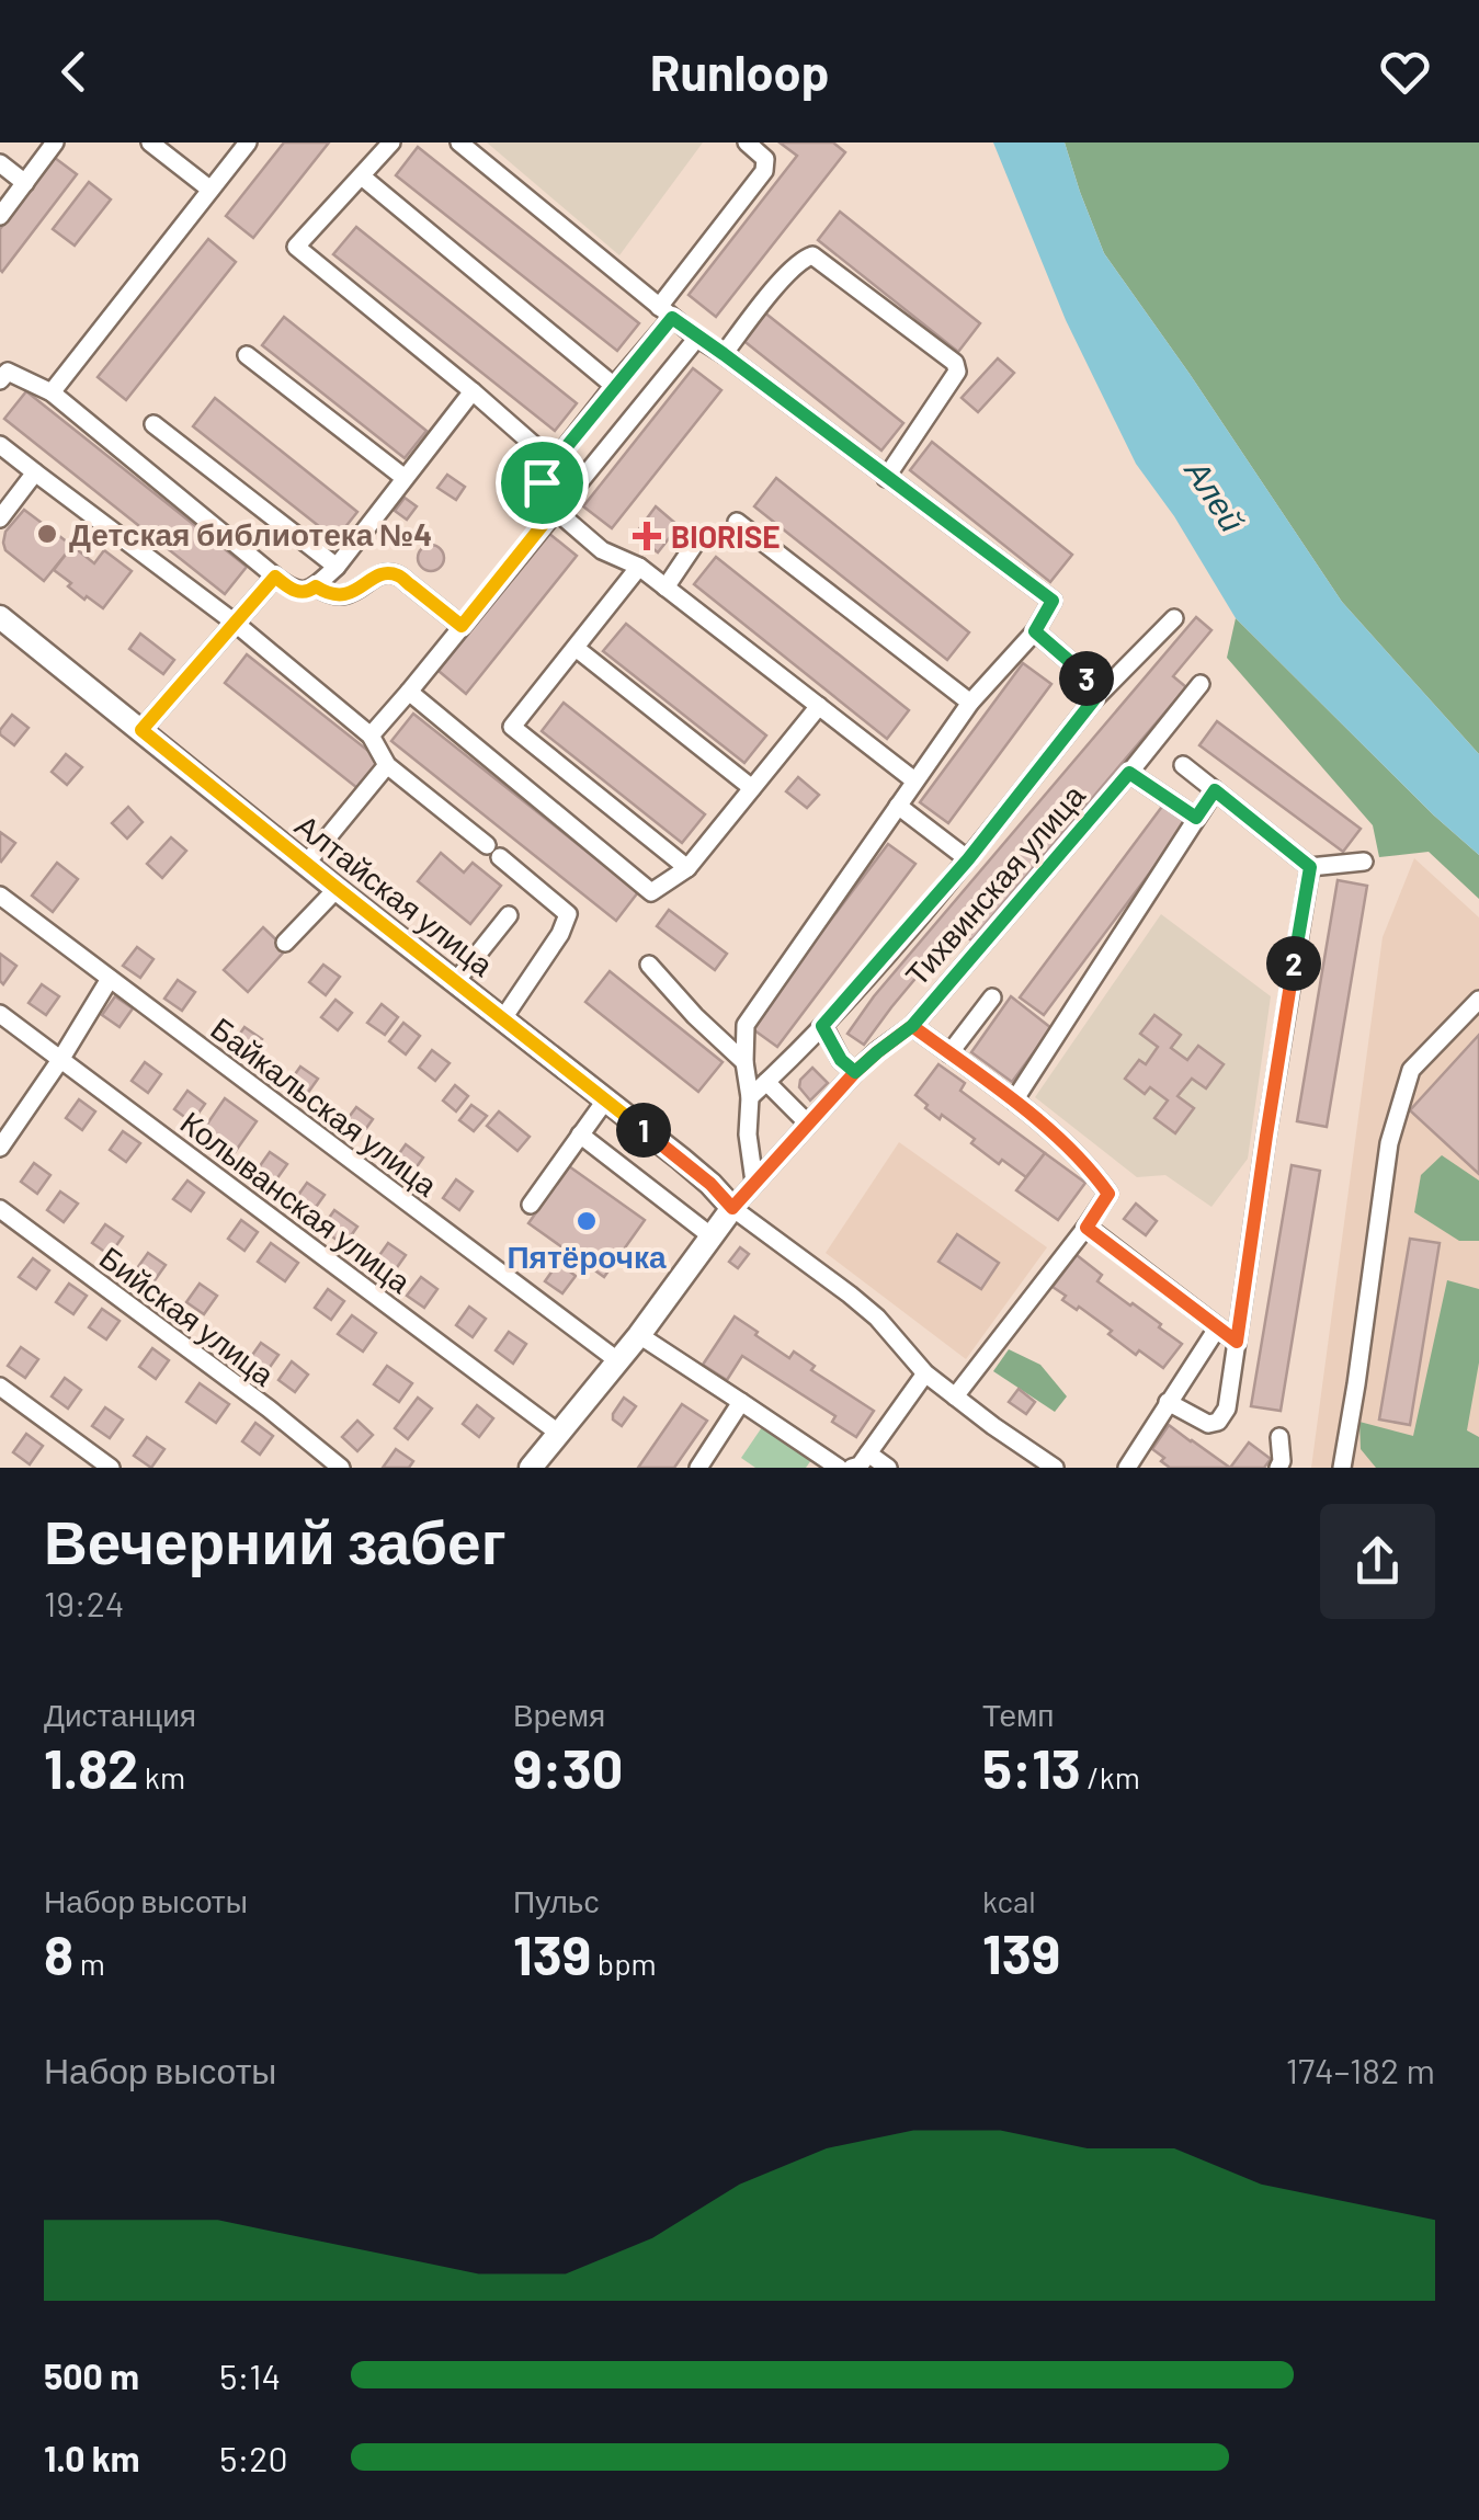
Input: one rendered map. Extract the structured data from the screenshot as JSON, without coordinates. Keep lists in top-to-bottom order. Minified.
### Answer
{"streets":{"main road":["Тихвинская улица","Алтайская улица"],"street":["Байкальская улица","Колыванская улица","Бийская улица"]},"crossings":[["Тихвинская улица","Алтайская улица"],["Тихвинская улица","Байкальская улица"],["Тихвинская улица","Колыванская улица"]],"water":["Алей"],"places":{"other":["Детская библиотека №4","Пятёрочка"],"health":["BIORISE"]},"page":{"header":"Runloop","pins":["3","2","1"],"heading":["Вечерний забег","19:24"],"stats":[["Дистанция","1.82 km"],["Время","9:30"],["Темп","5:13 /km"],["Набор высоты","8 m"],["Пульс","139 bpm"],["kcal","139"]],"chart":["Набор высоты","174–182 m"],"list":[{"name":"500 m","note":"5:14"},{"name":"1.0 km","note":"5:20"}]}}
